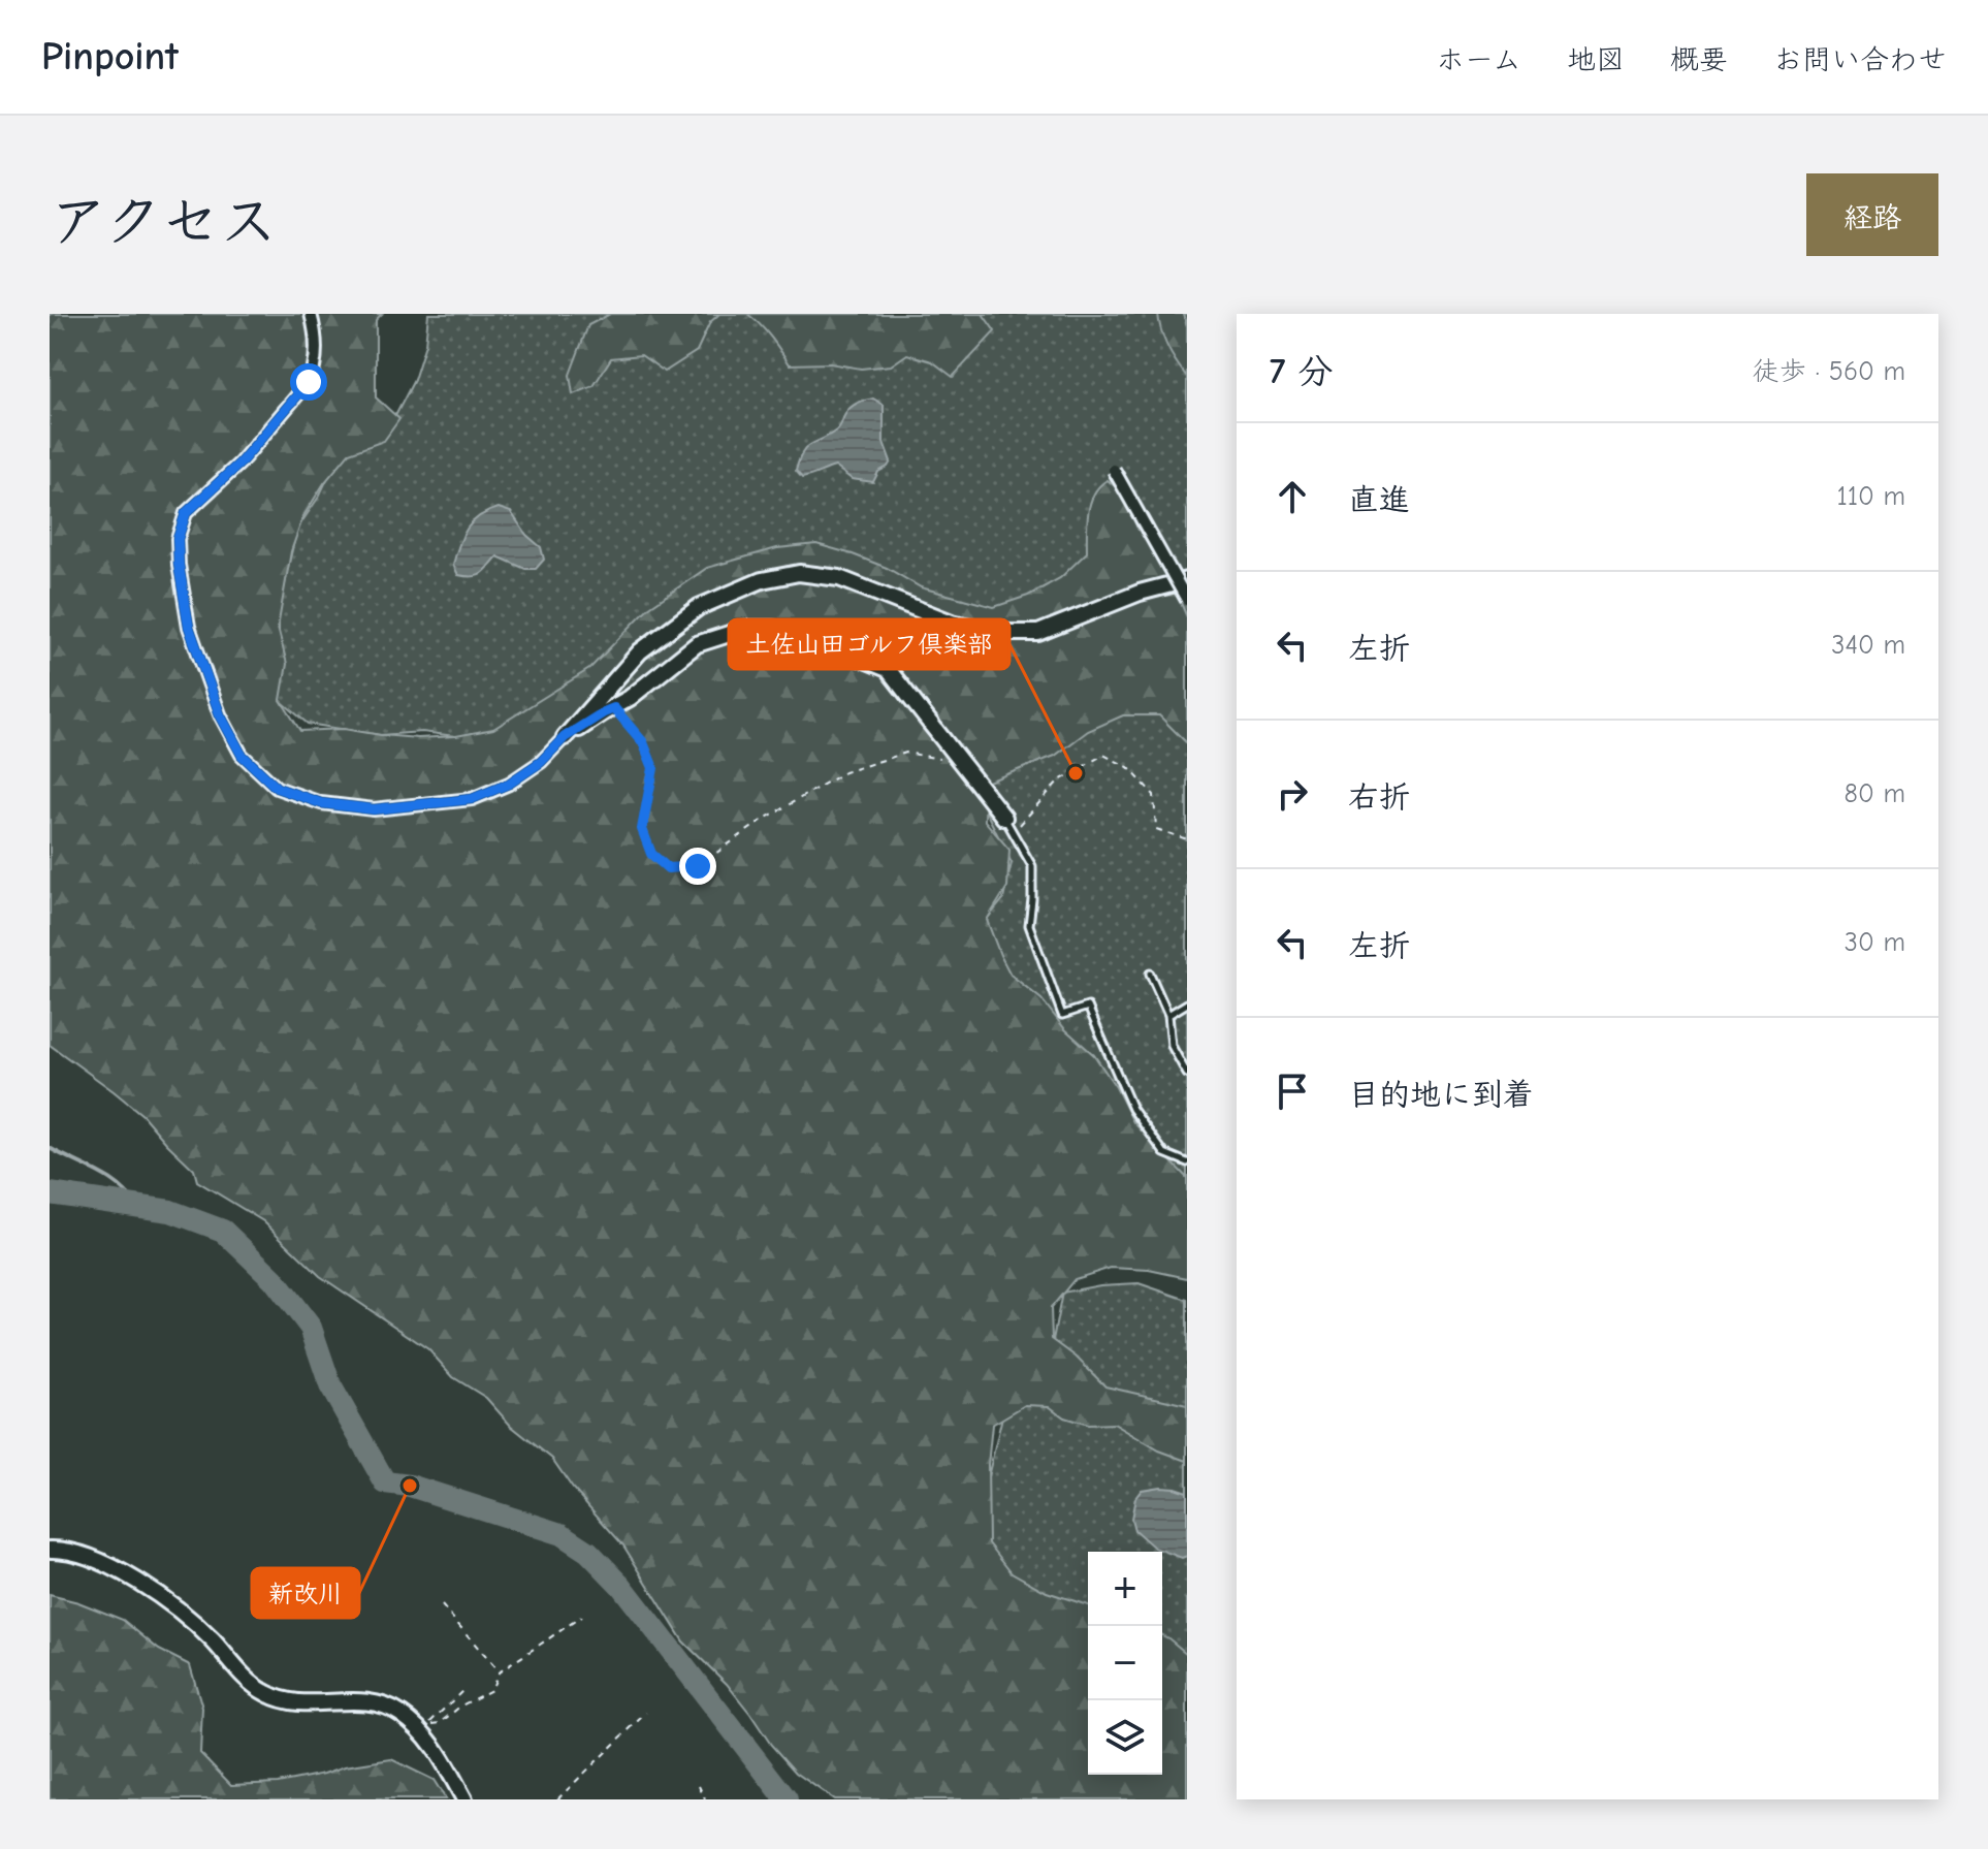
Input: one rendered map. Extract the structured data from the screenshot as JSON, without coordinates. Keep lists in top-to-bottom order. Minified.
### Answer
{"places":["土佐山田ゴルフ倶楽部","新改川"],"page":{"header":"Pinpoint","nav":["ホーム","地図","概要","お問い合わせ"],"title":"アクセス","buttons":"経路","heading":["7 分","徒歩 · 560 m"],"list":[["直進","110 m"],["左折","340 m"],["右折","80 m"],["左折","30 m"],"目的地に到着"],"map_buttons":["+","−"]}}
